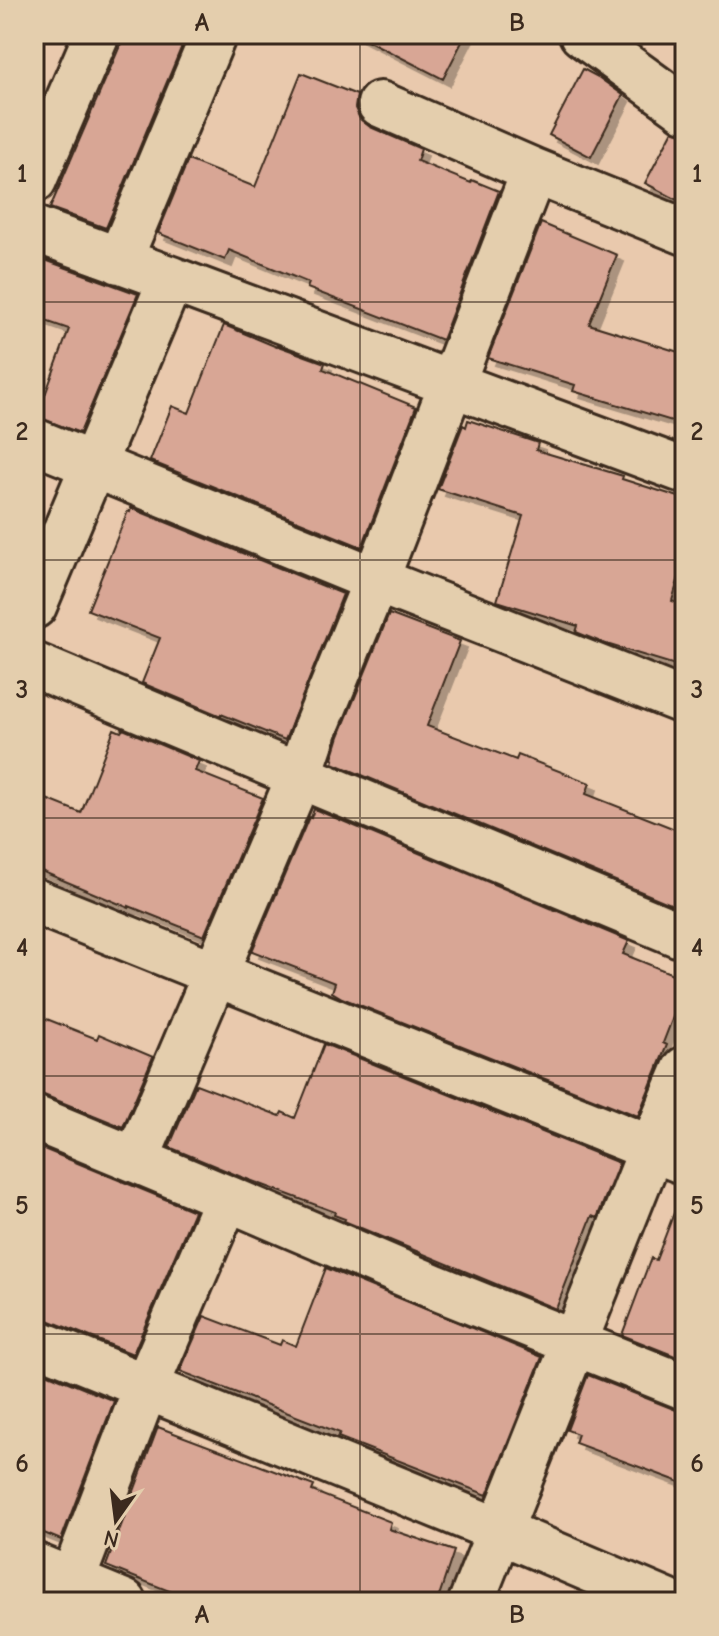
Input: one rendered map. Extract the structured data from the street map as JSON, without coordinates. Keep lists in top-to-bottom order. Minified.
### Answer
{"north":"bottom","grid":{"columns":["A","B"],"rows":["1","2","3","4","5","6"]}}
